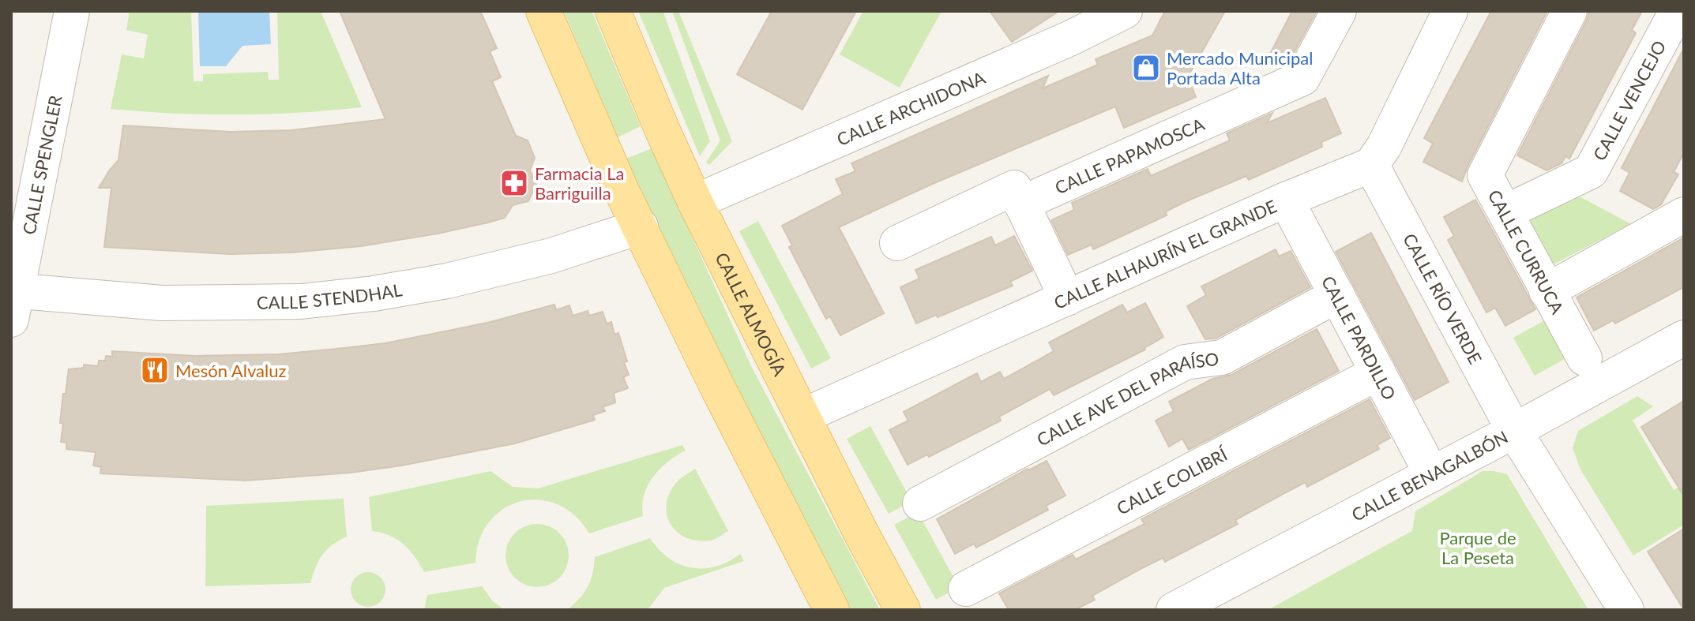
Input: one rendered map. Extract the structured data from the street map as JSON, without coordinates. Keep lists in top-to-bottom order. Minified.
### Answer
{"streets":{"main road":["CALLE ALMOGÍA"],"street":["CALLE VENCEJO","CALLE ARCHIDONA","CALLE PAPAMOSCA","CALLE SPENGLER","CALLE CURRUCA","CALLE ALHAURÍN EL GRANDE","CALLE STENDHAL","CALLE RÍO VERDE","CALLE PARDILLO","CALLE AVE DEL PARAÍSO","CALLE BENAGALBÓN","CALLE COLIBRÍ"]},"crossings":[["CALLE VENCEJO","CALLE CURRUCA"],["CALLE ARCHIDONA","CALLE ALMOGÍA"],["CALLE SPENGLER","CALLE STENDHAL"],["CALLE ALHAURÍN EL GRANDE","CALLE RÍO VERDE"],["CALLE ALHAURÍN EL GRANDE","CALLE ALMOGÍA"],["CALLE ALHAURÍN EL GRANDE","CALLE PARDILLO"],["CALLE RÍO VERDE","CALLE BENAGALBÓN"],["CALLE PARDILLO","CALLE AVE DEL PARAÍSO"],["CALLE PARDILLO","CALLE BENAGALBÓN"],["CALLE PARDILLO","CALLE COLIBRÍ"]],"parks":["Parque de La Peseta"],"places":{"shop":["Mercado Municipal Portada Alta"],"pharmacy":["Farmacia La Barriguilla"],"restaurant":["Mesón Alvaluz"]}}
